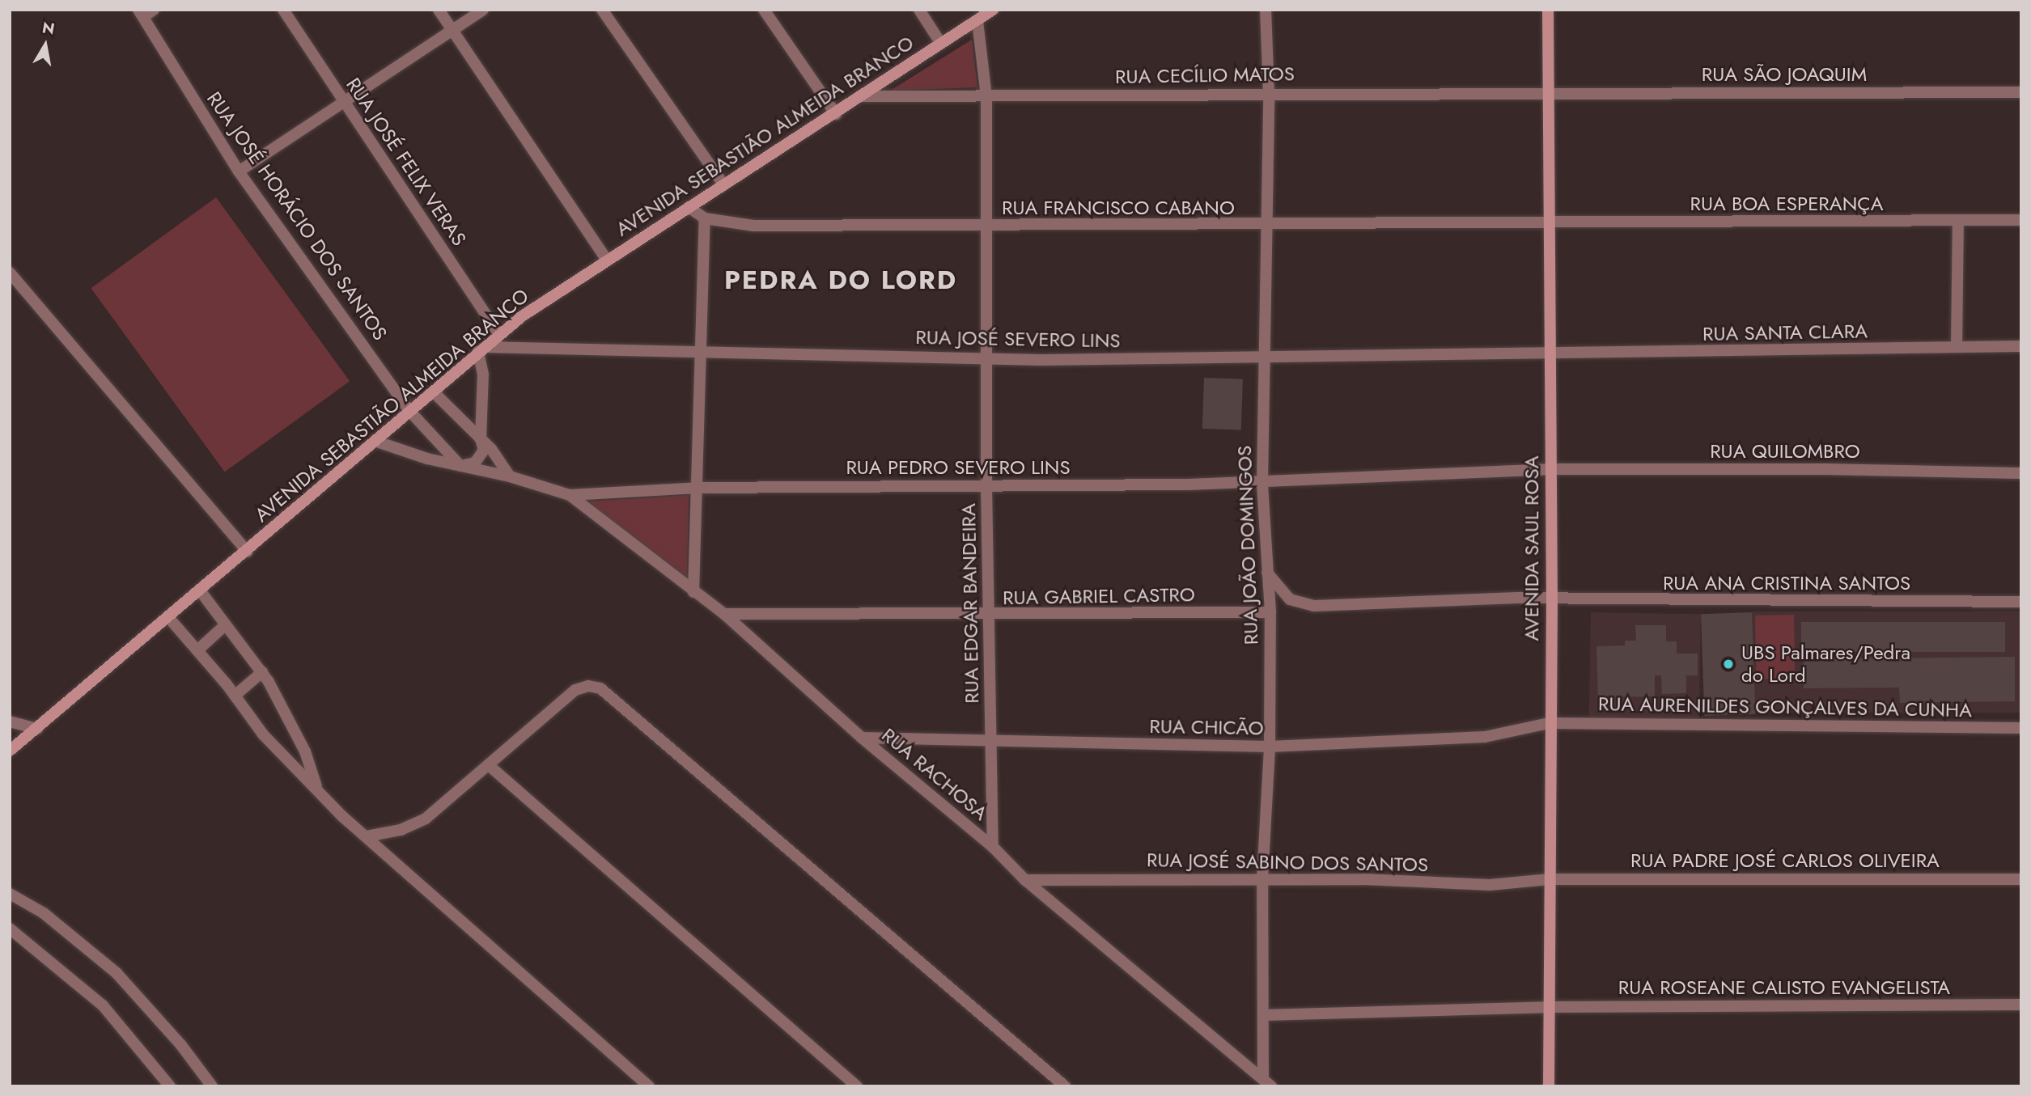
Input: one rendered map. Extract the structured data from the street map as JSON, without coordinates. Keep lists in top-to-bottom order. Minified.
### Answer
{"streets":{"street":["RUA SÃO JOAQUIM","RUA CECÍLIO MATOS","AVENIDA SEBASTIÃO ALMEIDA BRANCO","RUA JOSÉ FELIX VERAS","RUA BOA ESPERANÇA","RUA FRANCISCO CABANO","RUA JOSÉ HORÁCIO DOS SANTOS","RUA SANTA CLARA","RUA JOSÉ SEVERO LINS","RUA QUILOMBRO","RUA PEDRO SEVERO LINS","RUA JOÃO DOMINGOS","AVENIDA SAUL ROSA","RUA ANA CRISTINA SANTOS","RUA GABRIEL CASTRO","RUA EDGAR BANDEIRA","RUA AURENILDES GONÇALVES DA CUNHA","RUA CHICÃO","RUA RACHOSA","RUA PADRE JOSÉ CARLOS OLIVEIRA","RUA JOSÉ SABINO DOS SANTOS","RUA ROSEANE CALISTO EVANGELISTA"]},"crossings":[["RUA SÃO JOAQUIM","RUA CECÍLIO MATOS"],["RUA SÃO JOAQUIM","AVENIDA SAUL ROSA"],["RUA CECÍLIO MATOS","AVENIDA SEBASTIÃO ALMEIDA BRANCO"],["RUA CECÍLIO MATOS","RUA JOÃO DOMINGOS"],["RUA CECÍLIO MATOS","AVENIDA SAUL ROSA"],["RUA CECÍLIO MATOS","RUA EDGAR BANDEIRA"],["AVENIDA SEBASTIÃO ALMEIDA BRANCO","RUA JOSÉ FELIX VERAS"],["AVENIDA SEBASTIÃO ALMEIDA BRANCO","RUA FRANCISCO CABANO"],["AVENIDA SEBASTIÃO ALMEIDA BRANCO","RUA JOSÉ HORÁCIO DOS SANTOS"],["AVENIDA SEBASTIÃO ALMEIDA BRANCO","RUA JOSÉ SEVERO LINS"],["AVENIDA SEBASTIÃO ALMEIDA BRANCO","RUA PEDRO SEVERO LINS"],["AVENIDA SEBASTIÃO ALMEIDA BRANCO","RUA EDGAR BANDEIRA"],["RUA BOA ESPERANÇA","RUA FRANCISCO CABANO"],["RUA BOA ESPERANÇA","AVENIDA SAUL ROSA"],["RUA FRANCISCO CABANO","RUA JOÃO DOMINGOS"],["RUA FRANCISCO CABANO","AVENIDA SAUL ROSA"],["RUA FRANCISCO CABANO","RUA EDGAR BANDEIRA"],["RUA SANTA CLARA","RUA JOSÉ SEVERO LINS"],["RUA SANTA CLARA","AVENIDA SAUL ROSA"],["RUA JOSÉ SEVERO LINS","RUA JOÃO DOMINGOS"],["RUA JOSÉ SEVERO LINS","AVENIDA SAUL ROSA"],["RUA JOSÉ SEVERO LINS","RUA EDGAR BANDEIRA"],["RUA QUILOMBRO","RUA PEDRO SEVERO LINS"],["RUA QUILOMBRO","AVENIDA SAUL ROSA"],["RUA PEDRO SEVERO LINS","RUA JOÃO DOMINGOS"],["RUA PEDRO SEVERO LINS","AVENIDA SAUL ROSA"],["RUA PEDRO SEVERO LINS","RUA EDGAR BANDEIRA"],["RUA PEDRO SEVERO LINS","RUA RACHOSA"],["RUA JOÃO DOMINGOS","RUA GABRIEL CASTRO"],["RUA JOÃO DOMINGOS","RUA CHICÃO"],["RUA JOÃO DOMINGOS","RUA RACHOSA"],["RUA JOÃO DOMINGOS","RUA JOSÉ SABINO DOS SANTOS"],["RUA JOÃO DOMINGOS","RUA ROSEANE CALISTO EVANGELISTA"],["AVENIDA SAUL ROSA","RUA ANA CRISTINA SANTOS"],["AVENIDA SAUL ROSA","RUA AURENILDES GONÇALVES DA CUNHA"],["AVENIDA SAUL ROSA","RUA CHICÃO"],["AVENIDA SAUL ROSA","RUA PADRE JOSÉ CARLOS OLIVEIRA"],["AVENIDA SAUL ROSA","RUA JOSÉ SABINO DOS SANTOS"],["AVENIDA SAUL ROSA","RUA ROSEANE CALISTO EVANGELISTA"],["RUA GABRIEL CASTRO","RUA EDGAR BANDEIRA"],["RUA GABRIEL CASTRO","RUA RACHOSA"],["RUA EDGAR BANDEIRA","RUA CHICÃO"],["RUA EDGAR BANDEIRA","RUA RACHOSA"],["RUA AURENILDES GONÇALVES DA CUNHA","RUA CHICÃO"],["RUA CHICÃO","RUA RACHOSA"],["RUA RACHOSA","RUA JOSÉ SABINO DOS SANTOS"],["RUA PADRE JOSÉ CARLOS OLIVEIRA","RUA JOSÉ SABINO DOS SANTOS"]],"districts":["PEDRA DO LORD"],"places":["UBS Palmares/Pedra do Lord"],"north":"top"}
